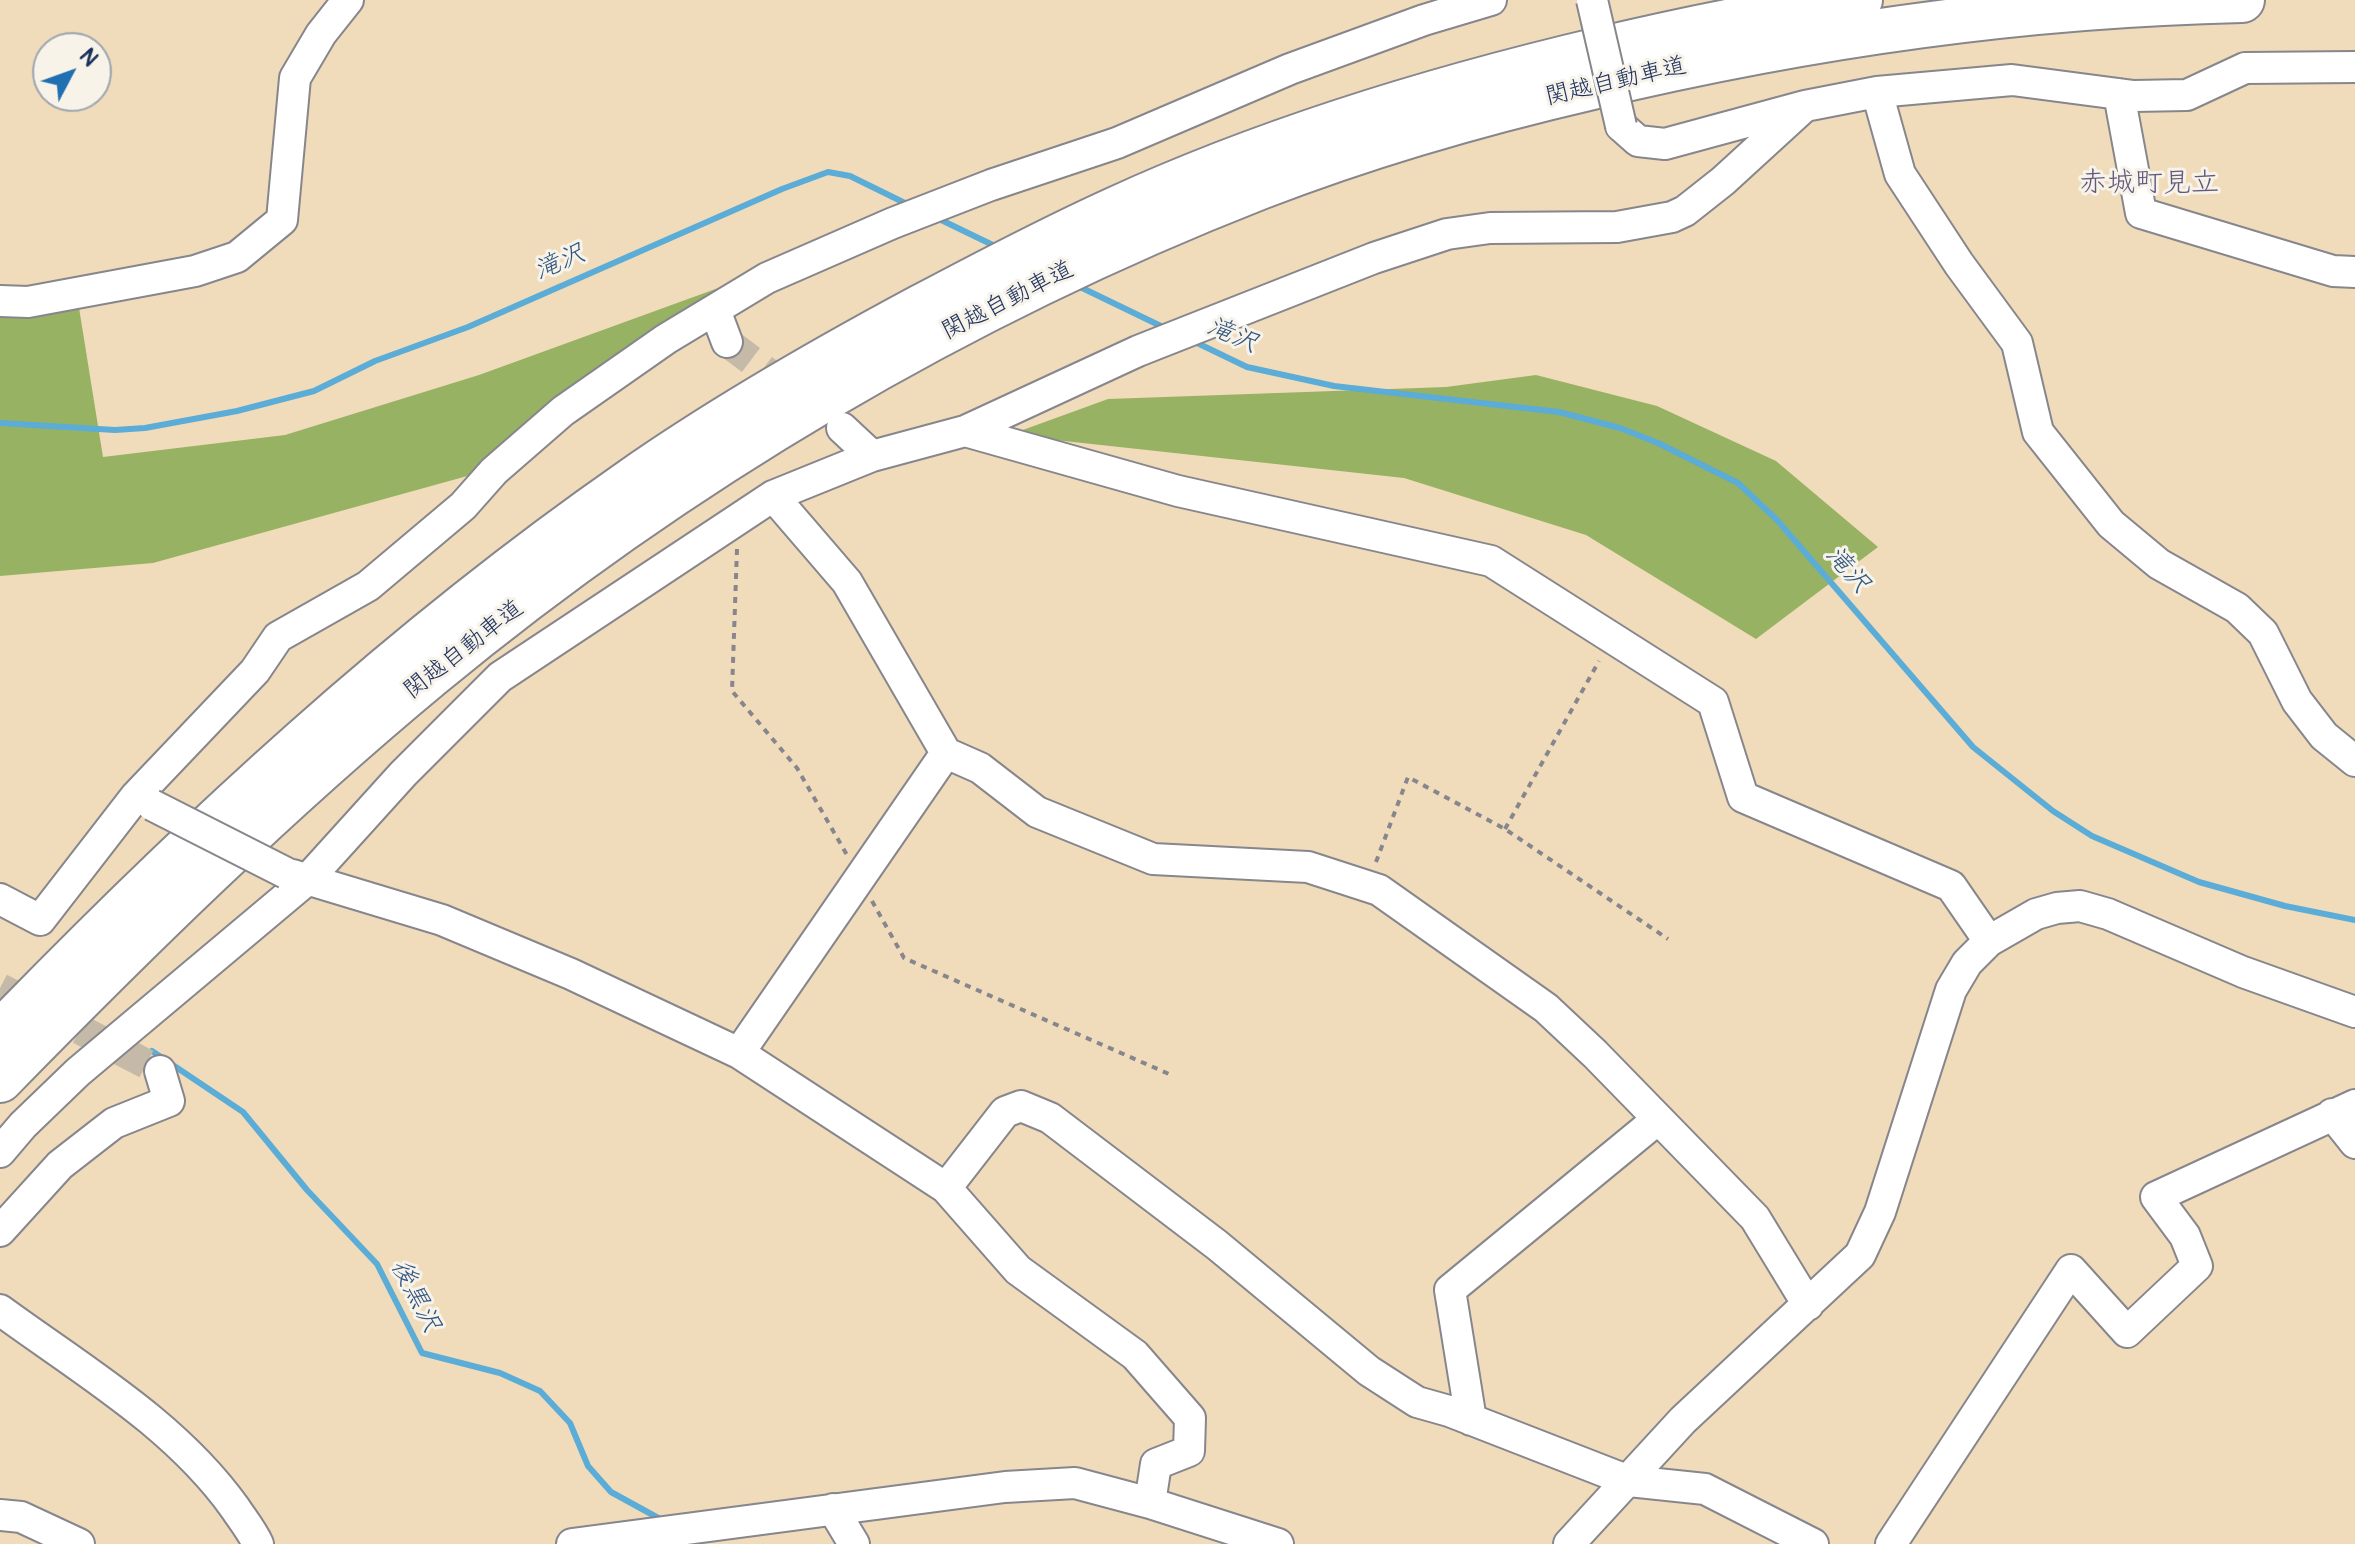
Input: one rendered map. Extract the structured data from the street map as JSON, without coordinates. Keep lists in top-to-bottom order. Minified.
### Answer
{"streets":{"highway":["関越自動車道"]},"districts":["赤城町見立"],"water":["滝沢","後黒沢"],"north":"top right"}
